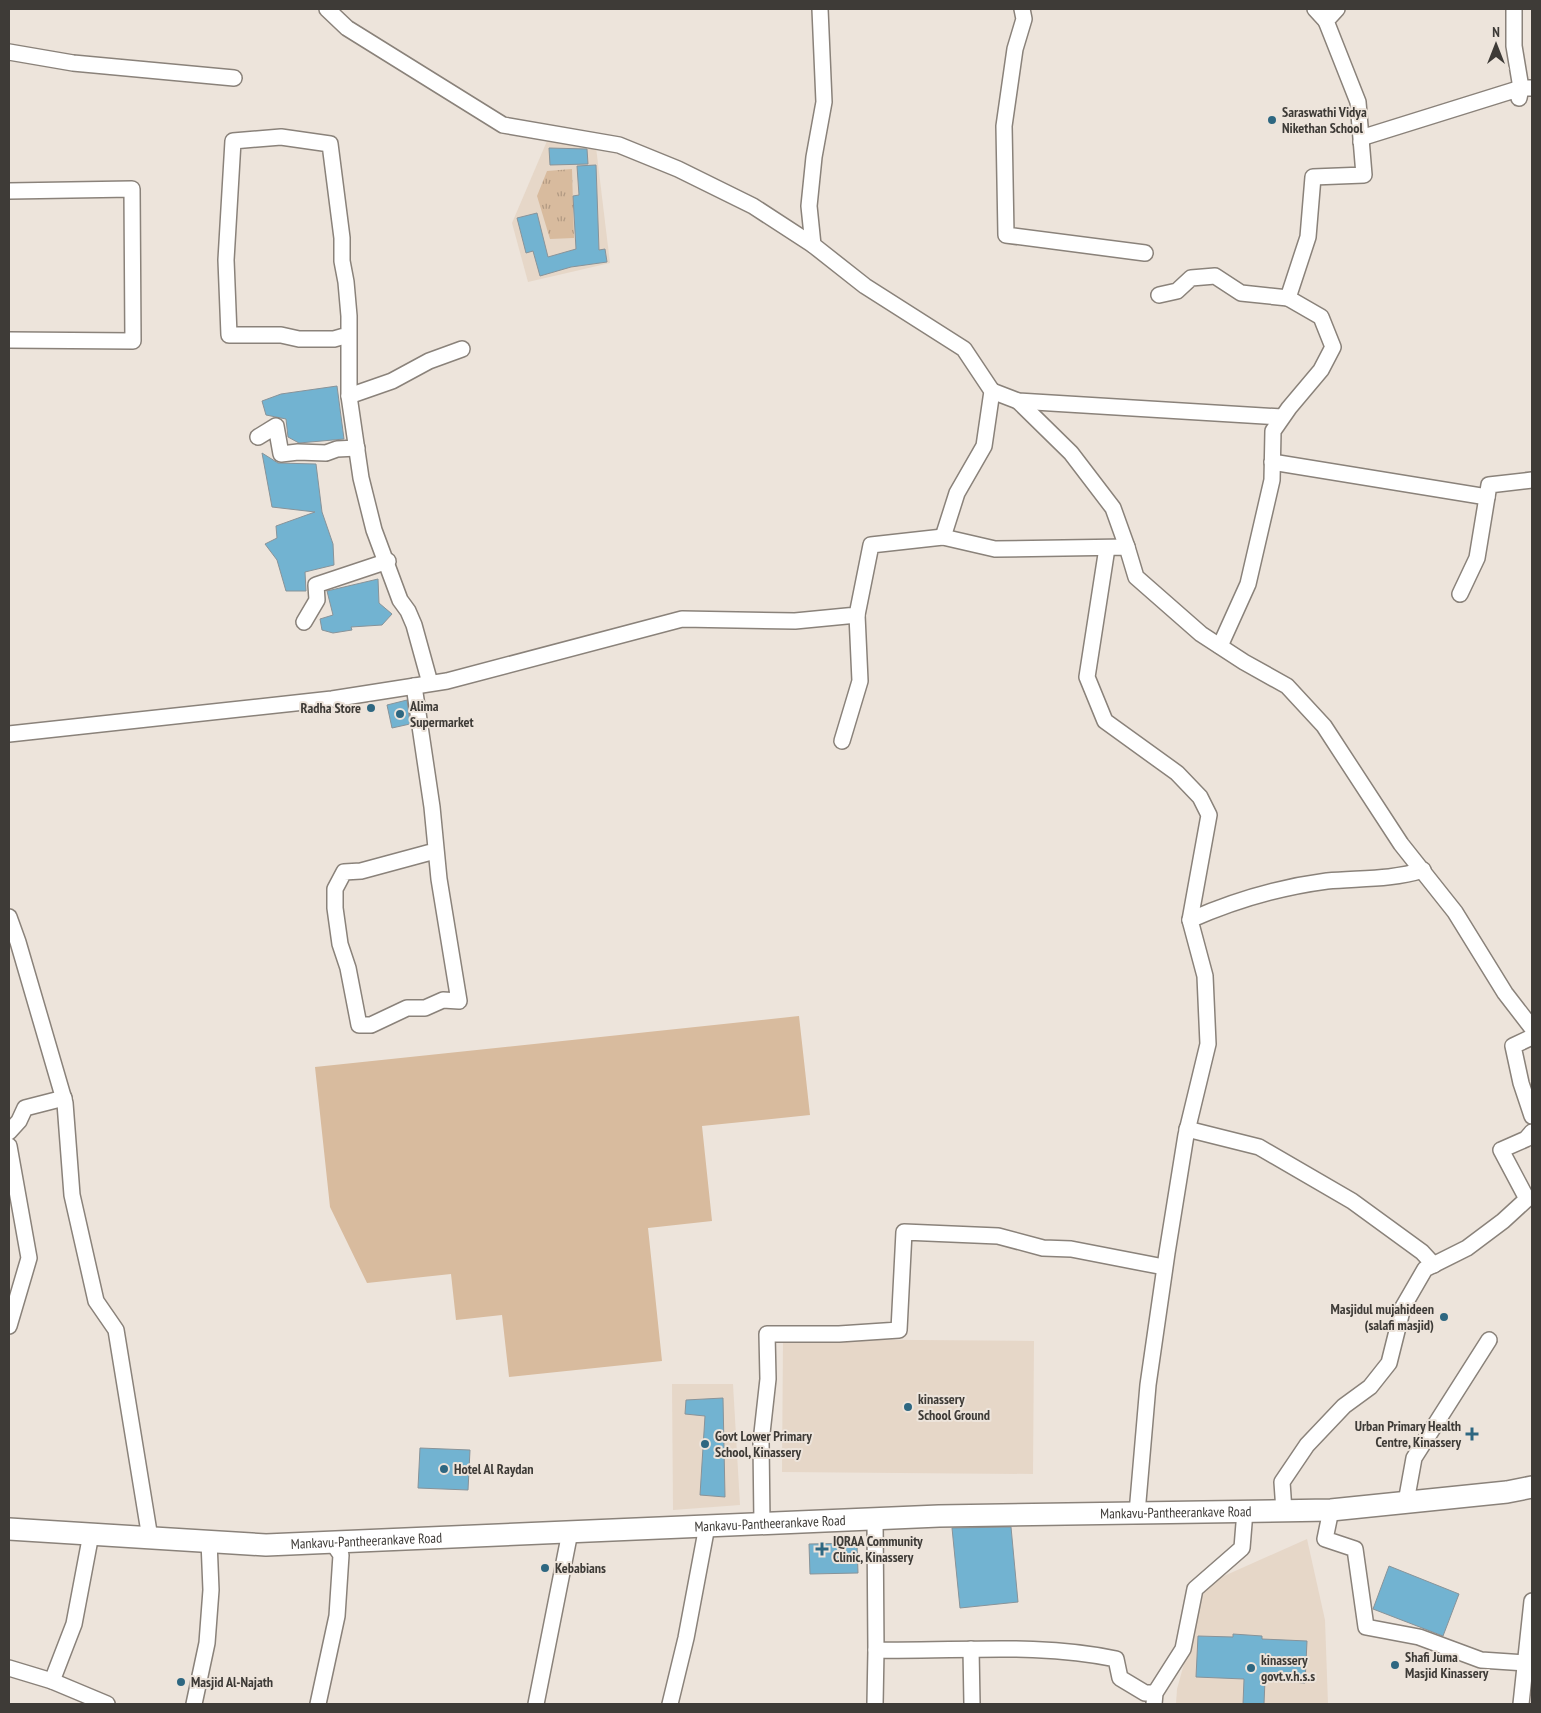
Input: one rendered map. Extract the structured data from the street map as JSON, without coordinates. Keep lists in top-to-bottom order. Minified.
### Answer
{"streets":{"main road":["Mankavu-Pantheerankave Road"]},"places":{"other":["Saraswathi Vidya Nikethan School","Radha Store","Alima Supermarket","Masjidul mujahideen (salafi masjid)","kinassery School Ground","Govt Lower Primary School, Kinassery","Hotel Al Raydan","Kebabians","Shafi Juma Masjid Kinassery","kinassery govt.v.h.s.s","Masjid Al-Najath"],"health":["Urban Primary Health Centre, Kinassery","IQRAA Community Clinic, Kinassery"]},"north":"top"}
